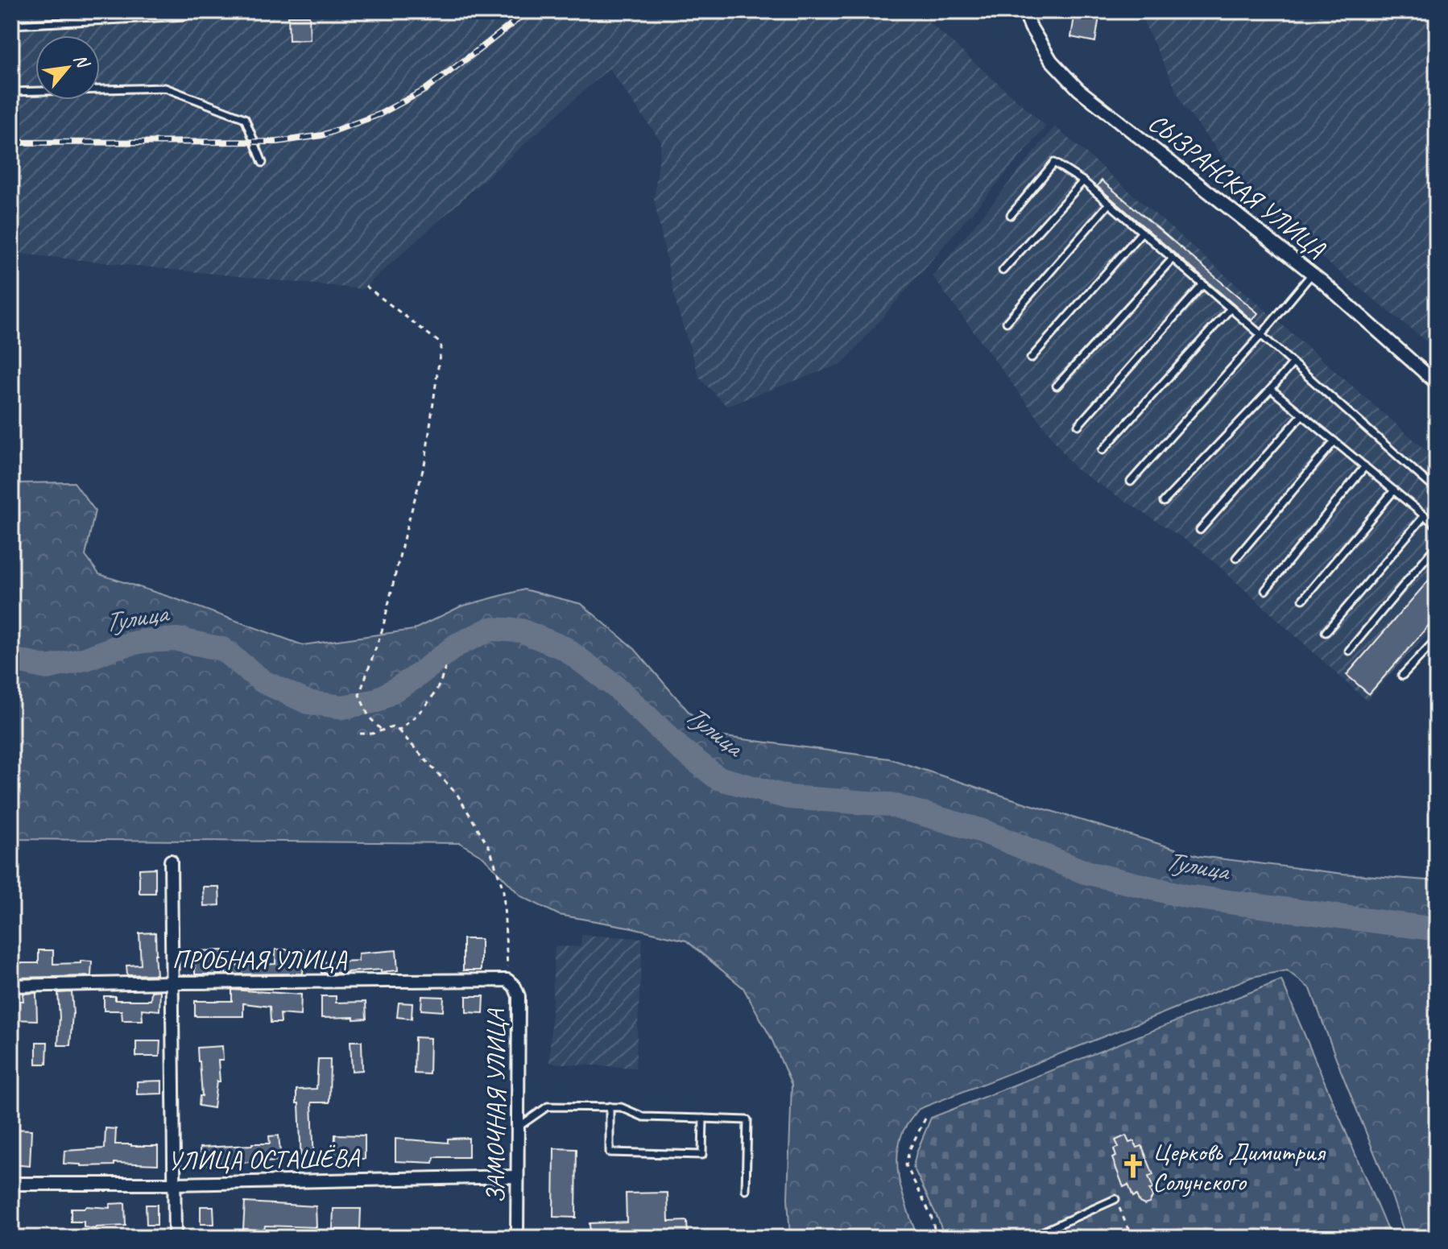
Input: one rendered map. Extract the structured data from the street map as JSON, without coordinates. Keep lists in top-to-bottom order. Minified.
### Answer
{"streets":{"street":["СЫЗРАНСКАЯ УЛИЦА","ПРОБНАЯ УЛИЦА","ЗАМОЧНАЯ УЛИЦА","УЛИЦА ОСТАШЁВА"]},"crossings":[["ПРОБНАЯ УЛИЦА","ЗАМОЧНАЯ УЛИЦА"],["ЗАМОЧНАЯ УЛИЦА","УЛИЦА ОСТАШЁВА"]],"water":["Тулица"],"places":{"church":["Церковь Димитрия Солунского"]},"north":"top right"}
